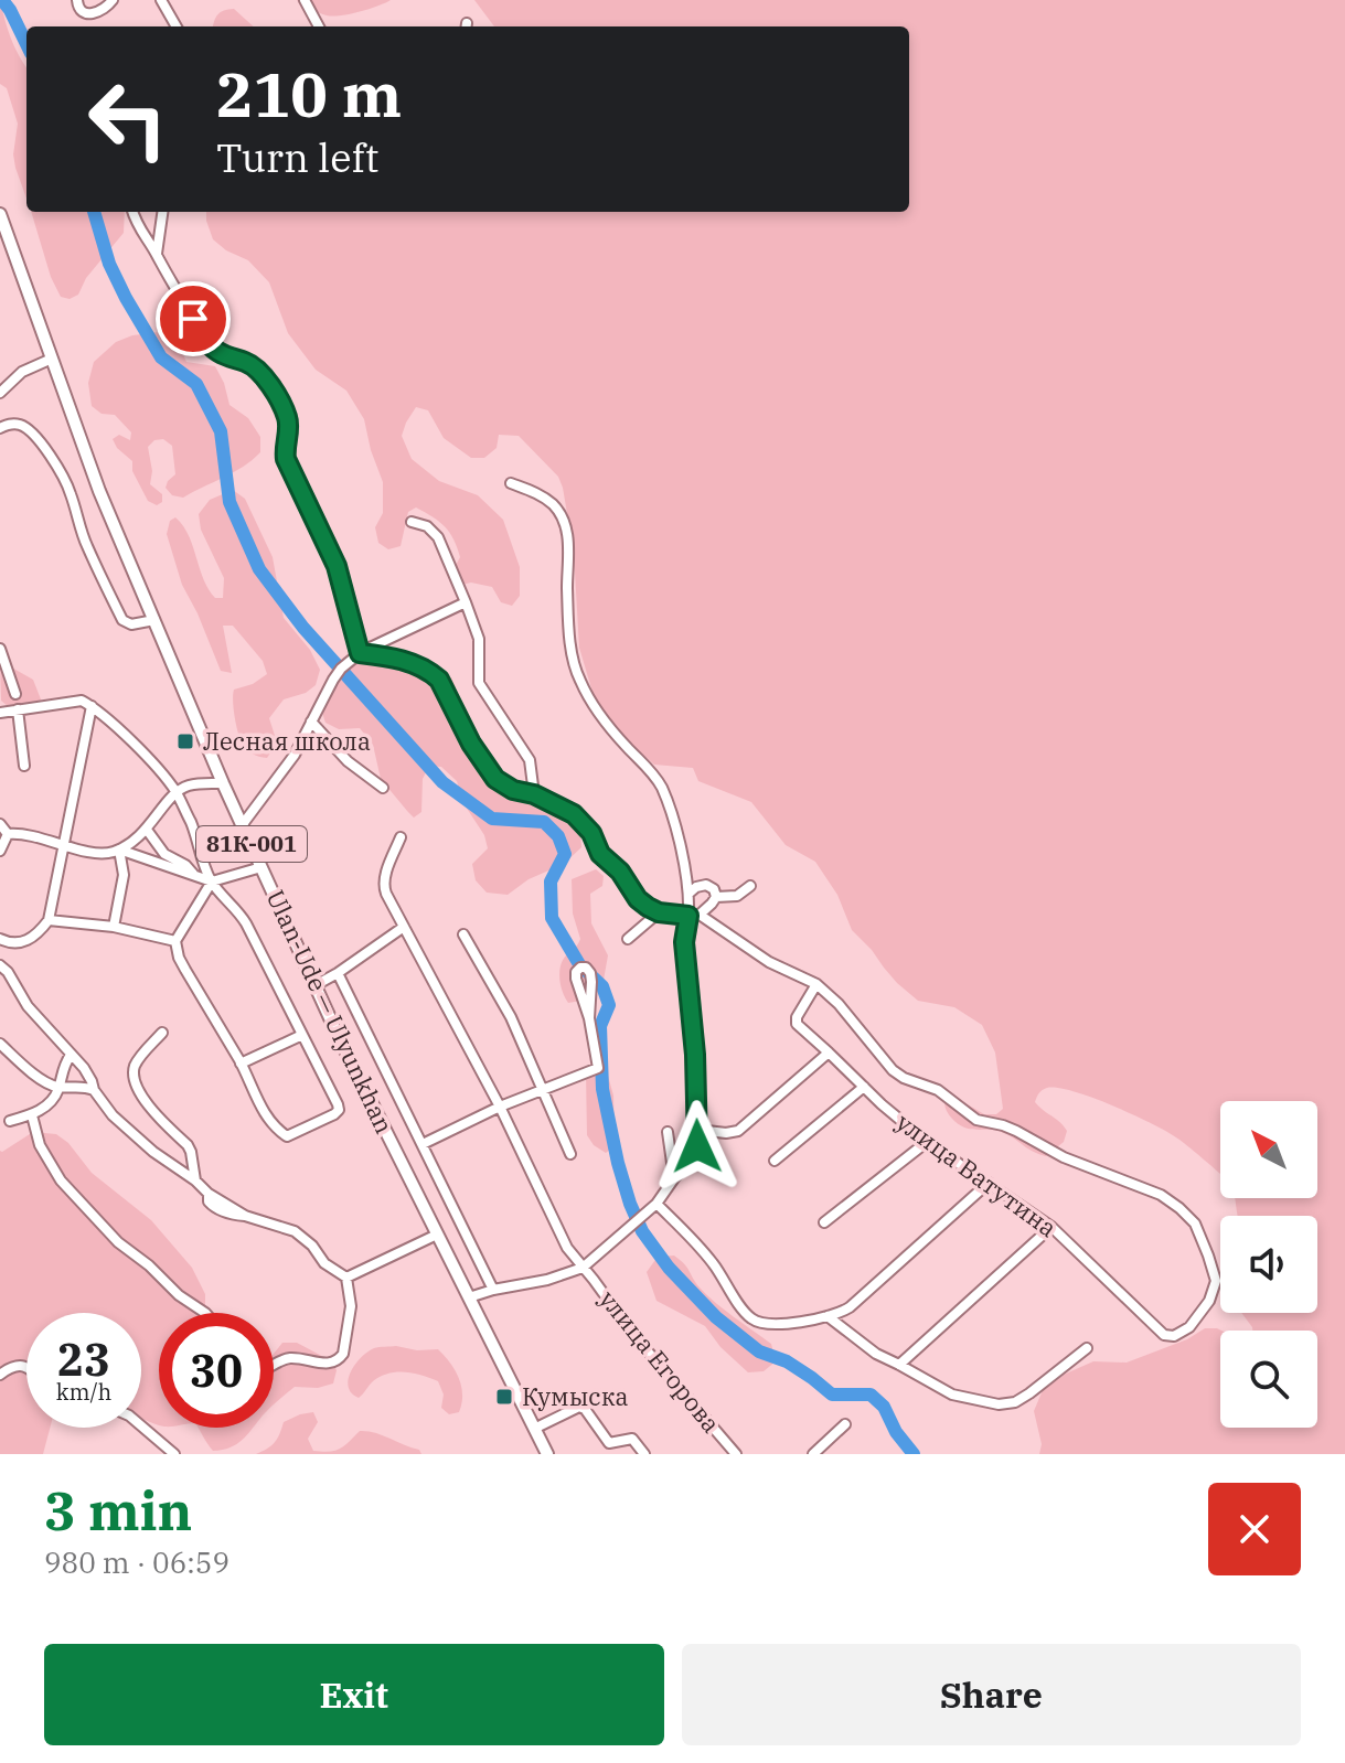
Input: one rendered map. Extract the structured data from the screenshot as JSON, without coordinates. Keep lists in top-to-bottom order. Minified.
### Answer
{"streets":{"main road":["81К-001","Ulan-Ude — Ulyunkhan"],"street":["улица Ватутина","улица Егорова"]},"places":{"transit":["Лесная школа","Кумыска"]},"north":"top left","page":{"turn":["210 m","Turn left"],"speed":"23 km/h","limit":"30","heading":["3 min","980 m · 06:59"],"buttons":["Exit","Share"]}}
